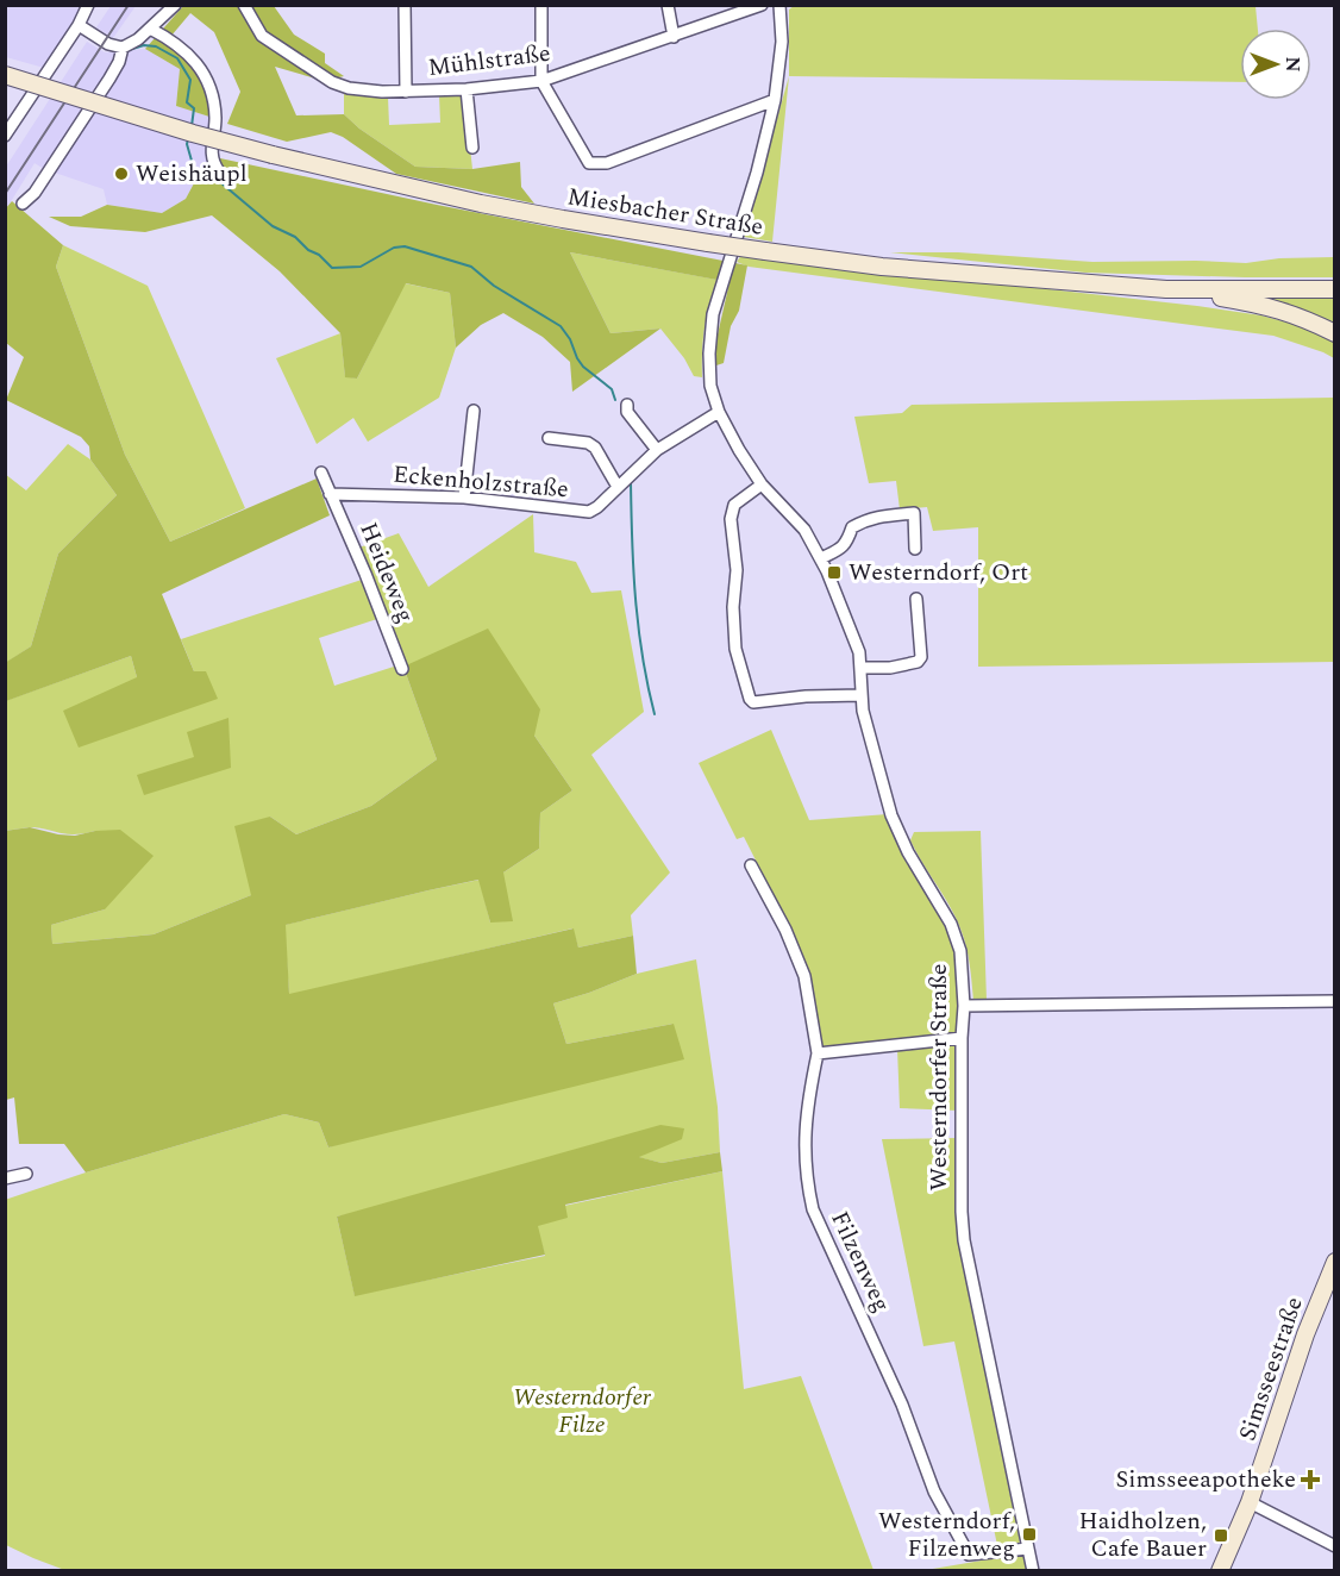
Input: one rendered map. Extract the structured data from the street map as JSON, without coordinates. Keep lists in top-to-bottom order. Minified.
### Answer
{"streets":{"main road":["Miesbacher Straße","Simsseestraße"],"street":["Mühlstraße","Eckenholzstraße","Heideweg","Westerndorfer Straße","Filzenweg"]},"crossings":[["Eckenholzstraße","Heideweg"],["Eckenholzstraße","Westerndorfer Straße"],["Westerndorfer Straße","Filzenweg"]],"parks":["Westerndorfer Filze"],"places":{"other":["Weishäupl"],"transit":["Westerndorf, Ort","Westerndorf, Filzenweg","Haidholzen, Cafe Bauer"],"health":["Simsseeapotheke"]},"north":"right"}
